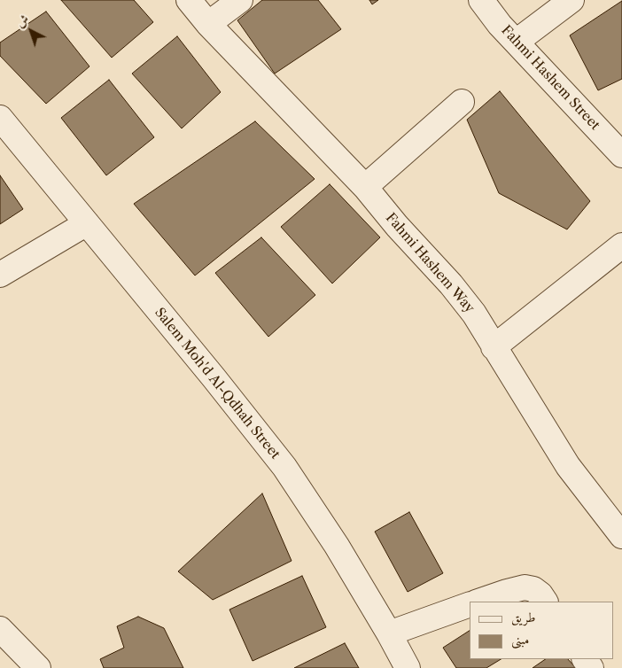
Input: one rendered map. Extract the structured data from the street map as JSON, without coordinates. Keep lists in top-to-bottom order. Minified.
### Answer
{"streets":{"street":["Fahmi Hashem Street","Fahmi Hashem Way","Salem Moh'd Al-Qdhah Street"]},"legend":["طريق","مبنى"],"north":"top left"}
